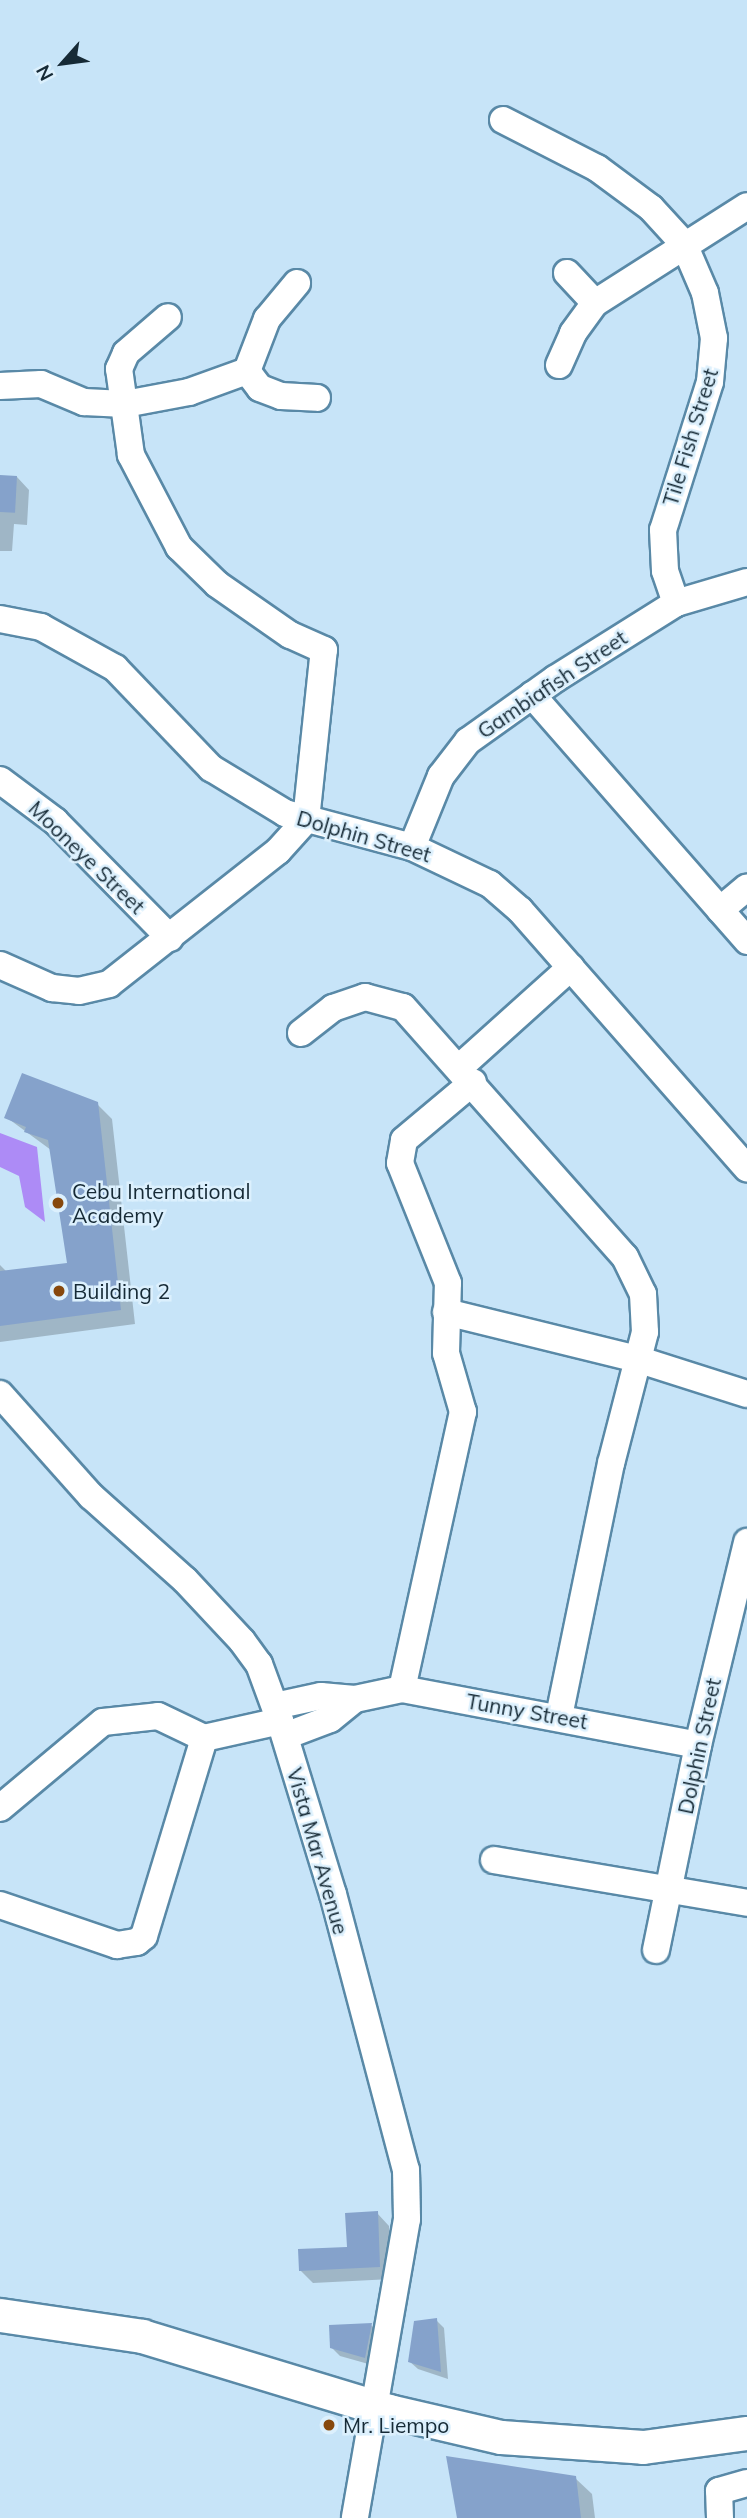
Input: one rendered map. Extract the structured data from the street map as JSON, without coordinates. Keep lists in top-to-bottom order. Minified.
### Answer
{"streets":{"street":["Tile Fish Street","Gambiafish Street","Dolphin Street","Mooneye Street","Tunny Street","Vista Mar Avenue"]},"crossings":[["Tile Fish Street","Gambiafish Street"],["Gambiafish Street","Dolphin Street"],["Dolphin Street","Tunny Street"],["Tunny Street","Vista Mar Avenue"]],"places":["Cebu International Academy","Building 2","Mr. Liempo"],"north":"bottom left"}
